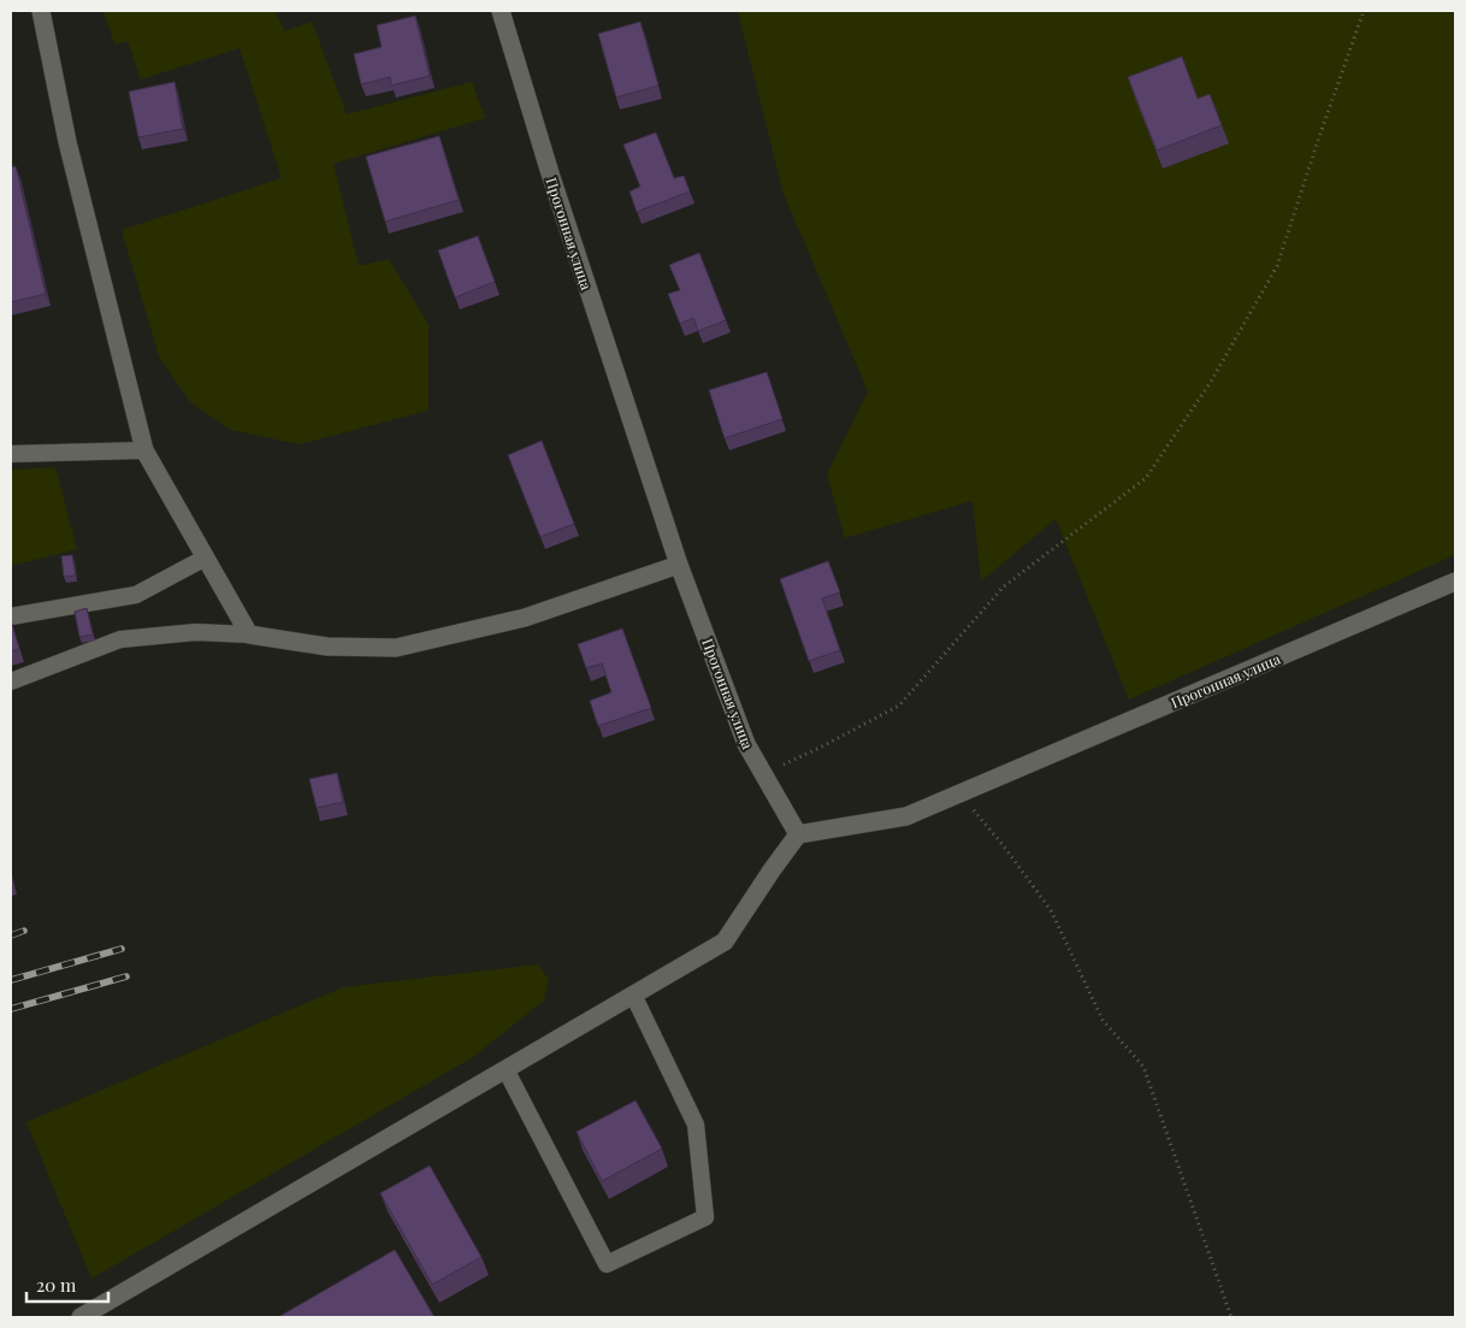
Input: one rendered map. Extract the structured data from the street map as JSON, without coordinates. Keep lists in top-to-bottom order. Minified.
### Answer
{"streets":{"street":["Прогонная улица"]},"scale_bar":"20 m"}
